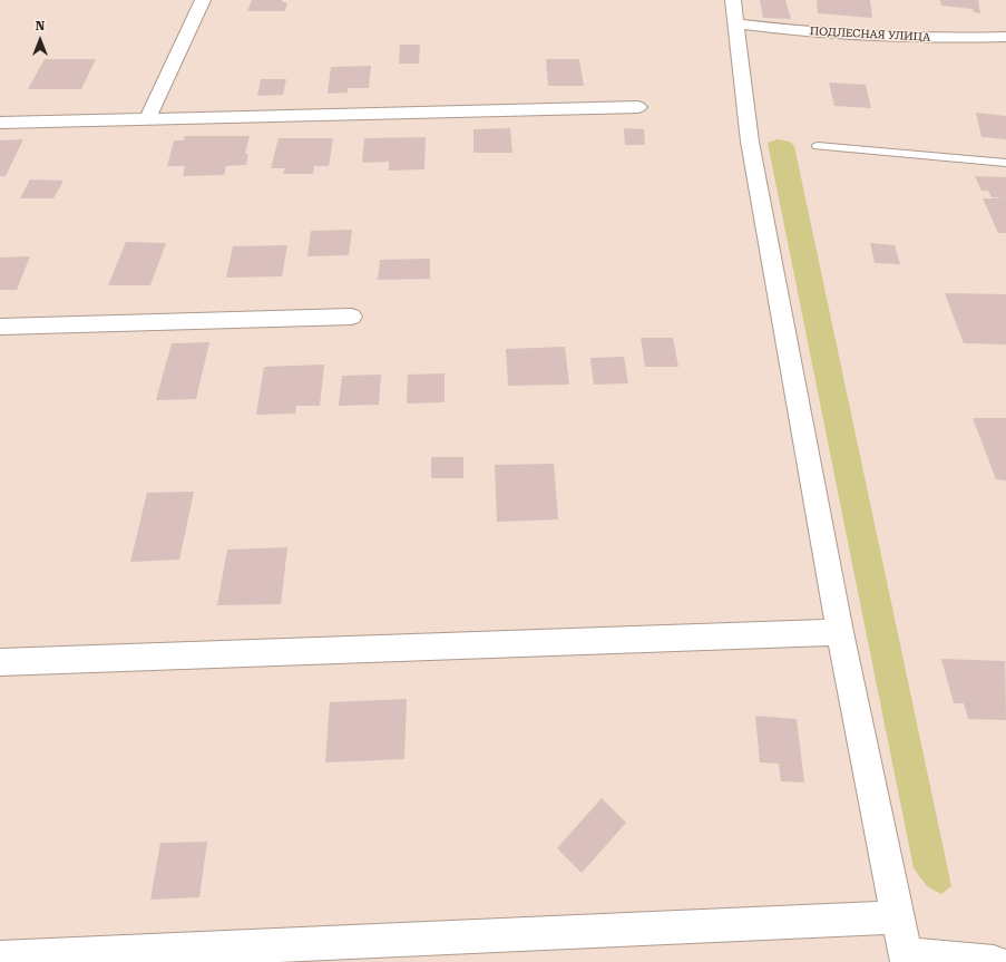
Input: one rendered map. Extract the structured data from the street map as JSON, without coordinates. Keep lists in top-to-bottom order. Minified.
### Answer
{"streets":{"street":["ПОДЛЕСНАЯ УЛИЦА"]},"north":"top"}
